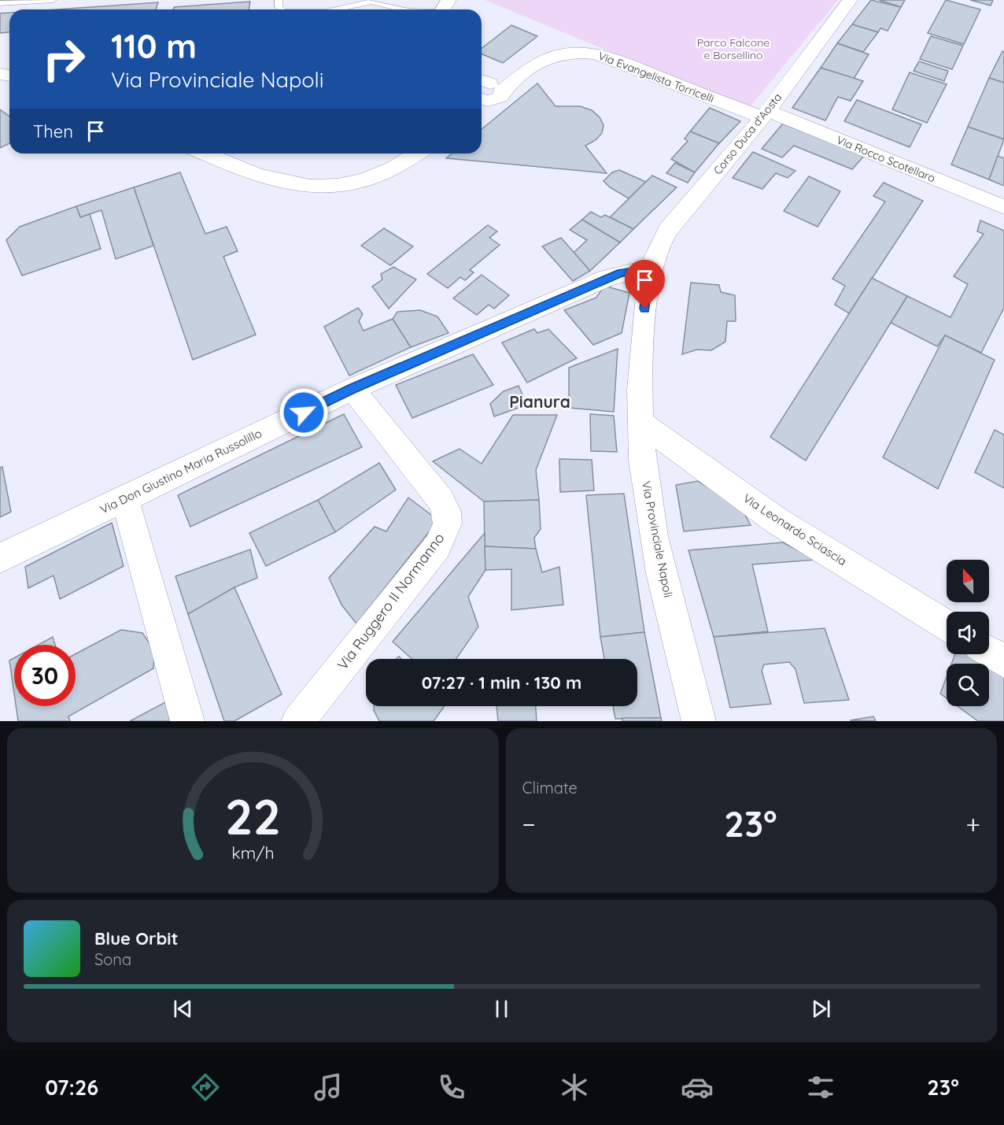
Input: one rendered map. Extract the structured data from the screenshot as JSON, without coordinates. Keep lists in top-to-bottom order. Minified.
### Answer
{"streets":{"street":["Via Evangelista Torricelli","Corso Duca d'Aosta","Via Rocco Scotellaro","Via Don Giustino Maria Russolillo","Via Leonardo Sciascia","Via Provinciale Napoli","Via Ruggero Il Normanno"]},"crossings":[["Via Evangelista Torricelli","Corso Duca d'Aosta"],["Via Evangelista Torricelli","Via Rocco Scotellaro"],["Corso Duca d'Aosta","Via Rocco Scotellaro"],["Corso Duca d'Aosta","Via Don Giustino Maria Russolillo"],["Corso Duca d'Aosta","Via Provinciale Napoli"],["Via Don Giustino Maria Russolillo","Via Provinciale Napoli"],["Via Don Giustino Maria Russolillo","Via Ruggero Il Normanno"],["Via Leonardo Sciascia","Via Provinciale Napoli"]],"districts":["Pianura"],"parks":["Parco Falcone e Borsellino"],"north":"top","page":{"turn":["110 m","Via Provinciale Napoli"],"then":"Then","limit":"30","trip":"07:27 · 1 min · 130 m","tile":"Climate","heat":["−","23°","+"],"song":["Blue Orbit","Sona"],"tabs":["07:26","23°"],"gauge":["22","km/h"]}}
